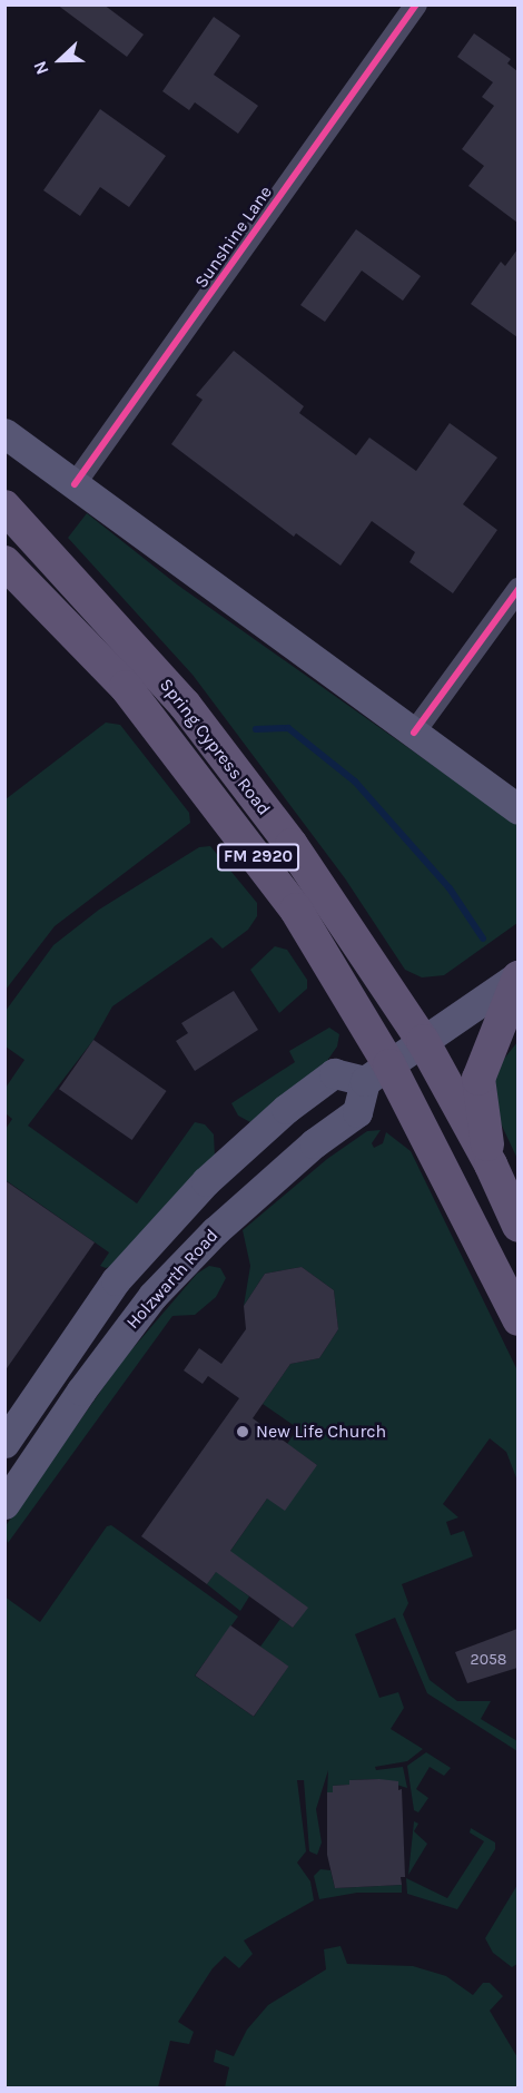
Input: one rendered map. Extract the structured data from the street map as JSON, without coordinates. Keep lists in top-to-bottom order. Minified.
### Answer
{"streets":{"main road":["Spring Cypress Road","FM 2920","Holzwarth Road"],"street":["Sunshine Lane"]},"crossings":[["Spring Cypress Road","FM 2920"],["Spring Cypress Road","Holzwarth Road"],["FM 2920","Holzwarth Road"]],"places":["New Life Church"],"house_numbers":["2058"],"north":"left"}
